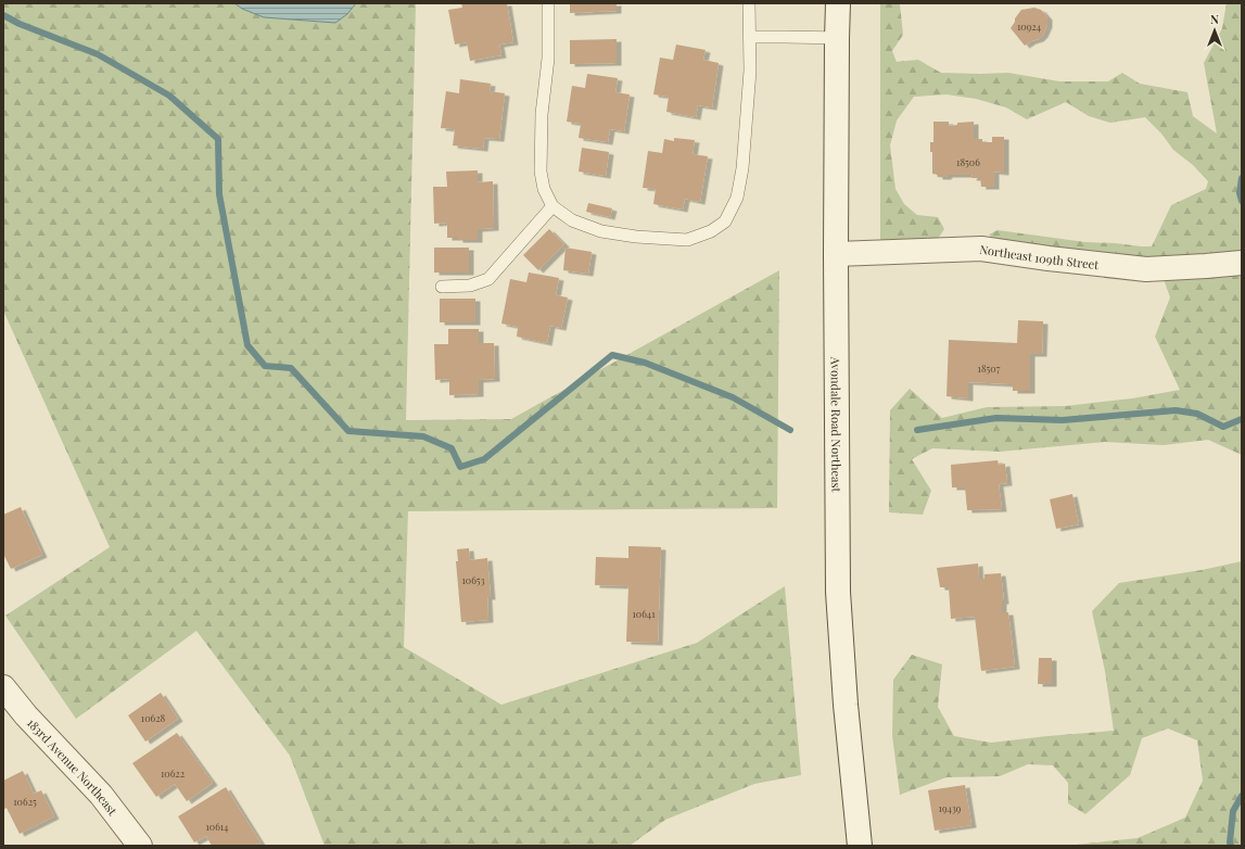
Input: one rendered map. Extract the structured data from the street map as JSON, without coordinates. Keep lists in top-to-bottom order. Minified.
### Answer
{"streets":{"main road":["Northeast 109th Street","Avondale Road Northeast","183rd Avenue Northeast"]},"crossings":[["Northeast 109th Street","Avondale Road Northeast"]],"house_numbers":["10924","18506","18507","10653","10641","10628","10622","10625","19439","10614"],"north":"top"}
